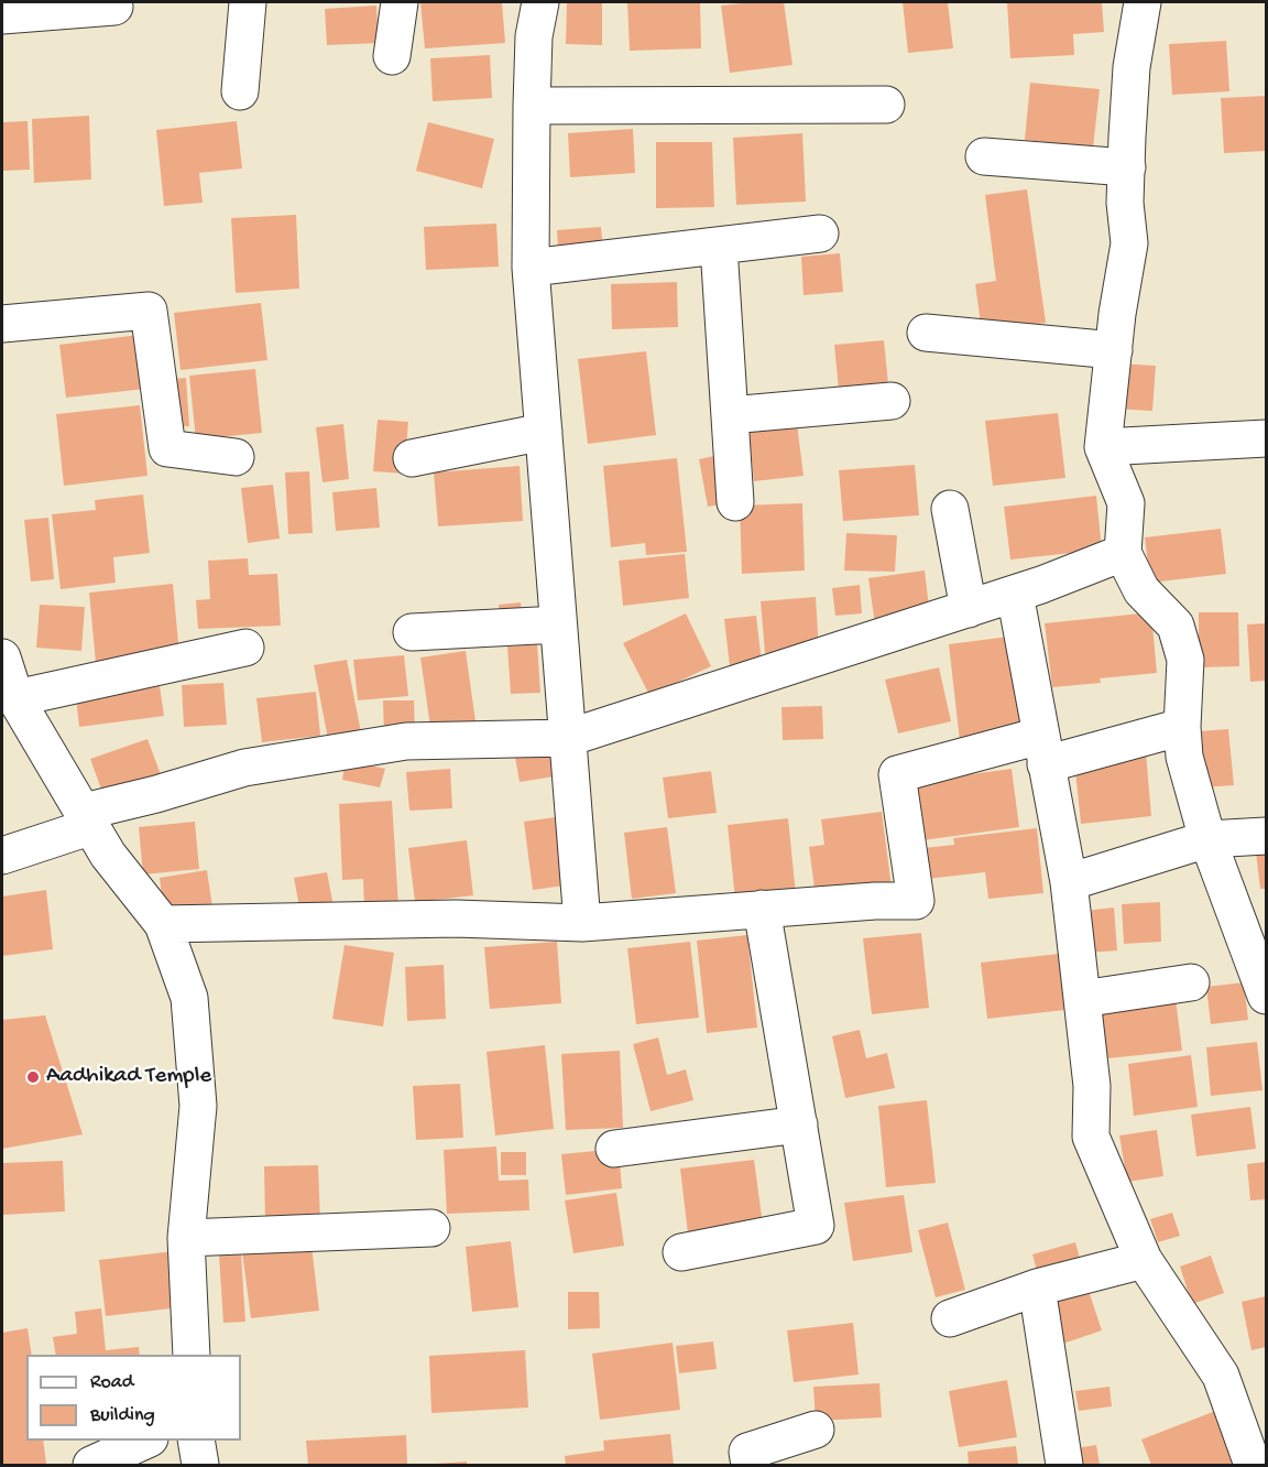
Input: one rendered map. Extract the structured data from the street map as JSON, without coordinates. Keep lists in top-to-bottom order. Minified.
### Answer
{"places":["Aadhikad Temple"],"legend":["Road","Building"]}
